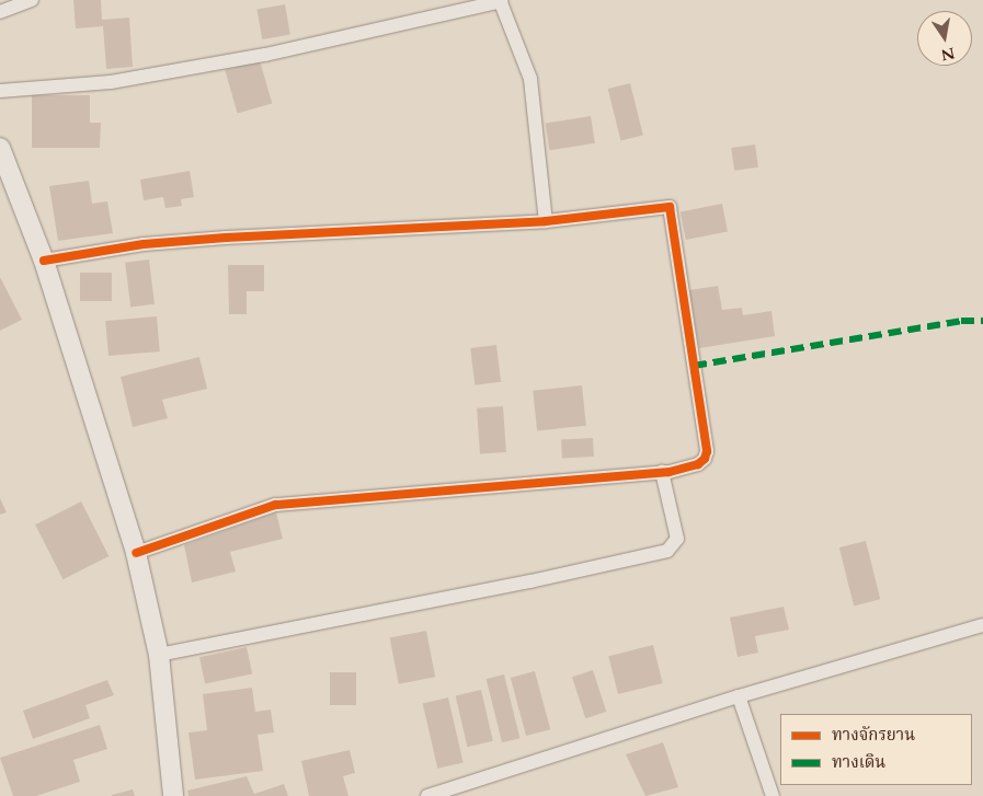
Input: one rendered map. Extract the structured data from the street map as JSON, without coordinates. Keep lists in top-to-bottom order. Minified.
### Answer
{"legend":["ทางจักรยาน","ทางเดิน"],"north":"bottom"}
